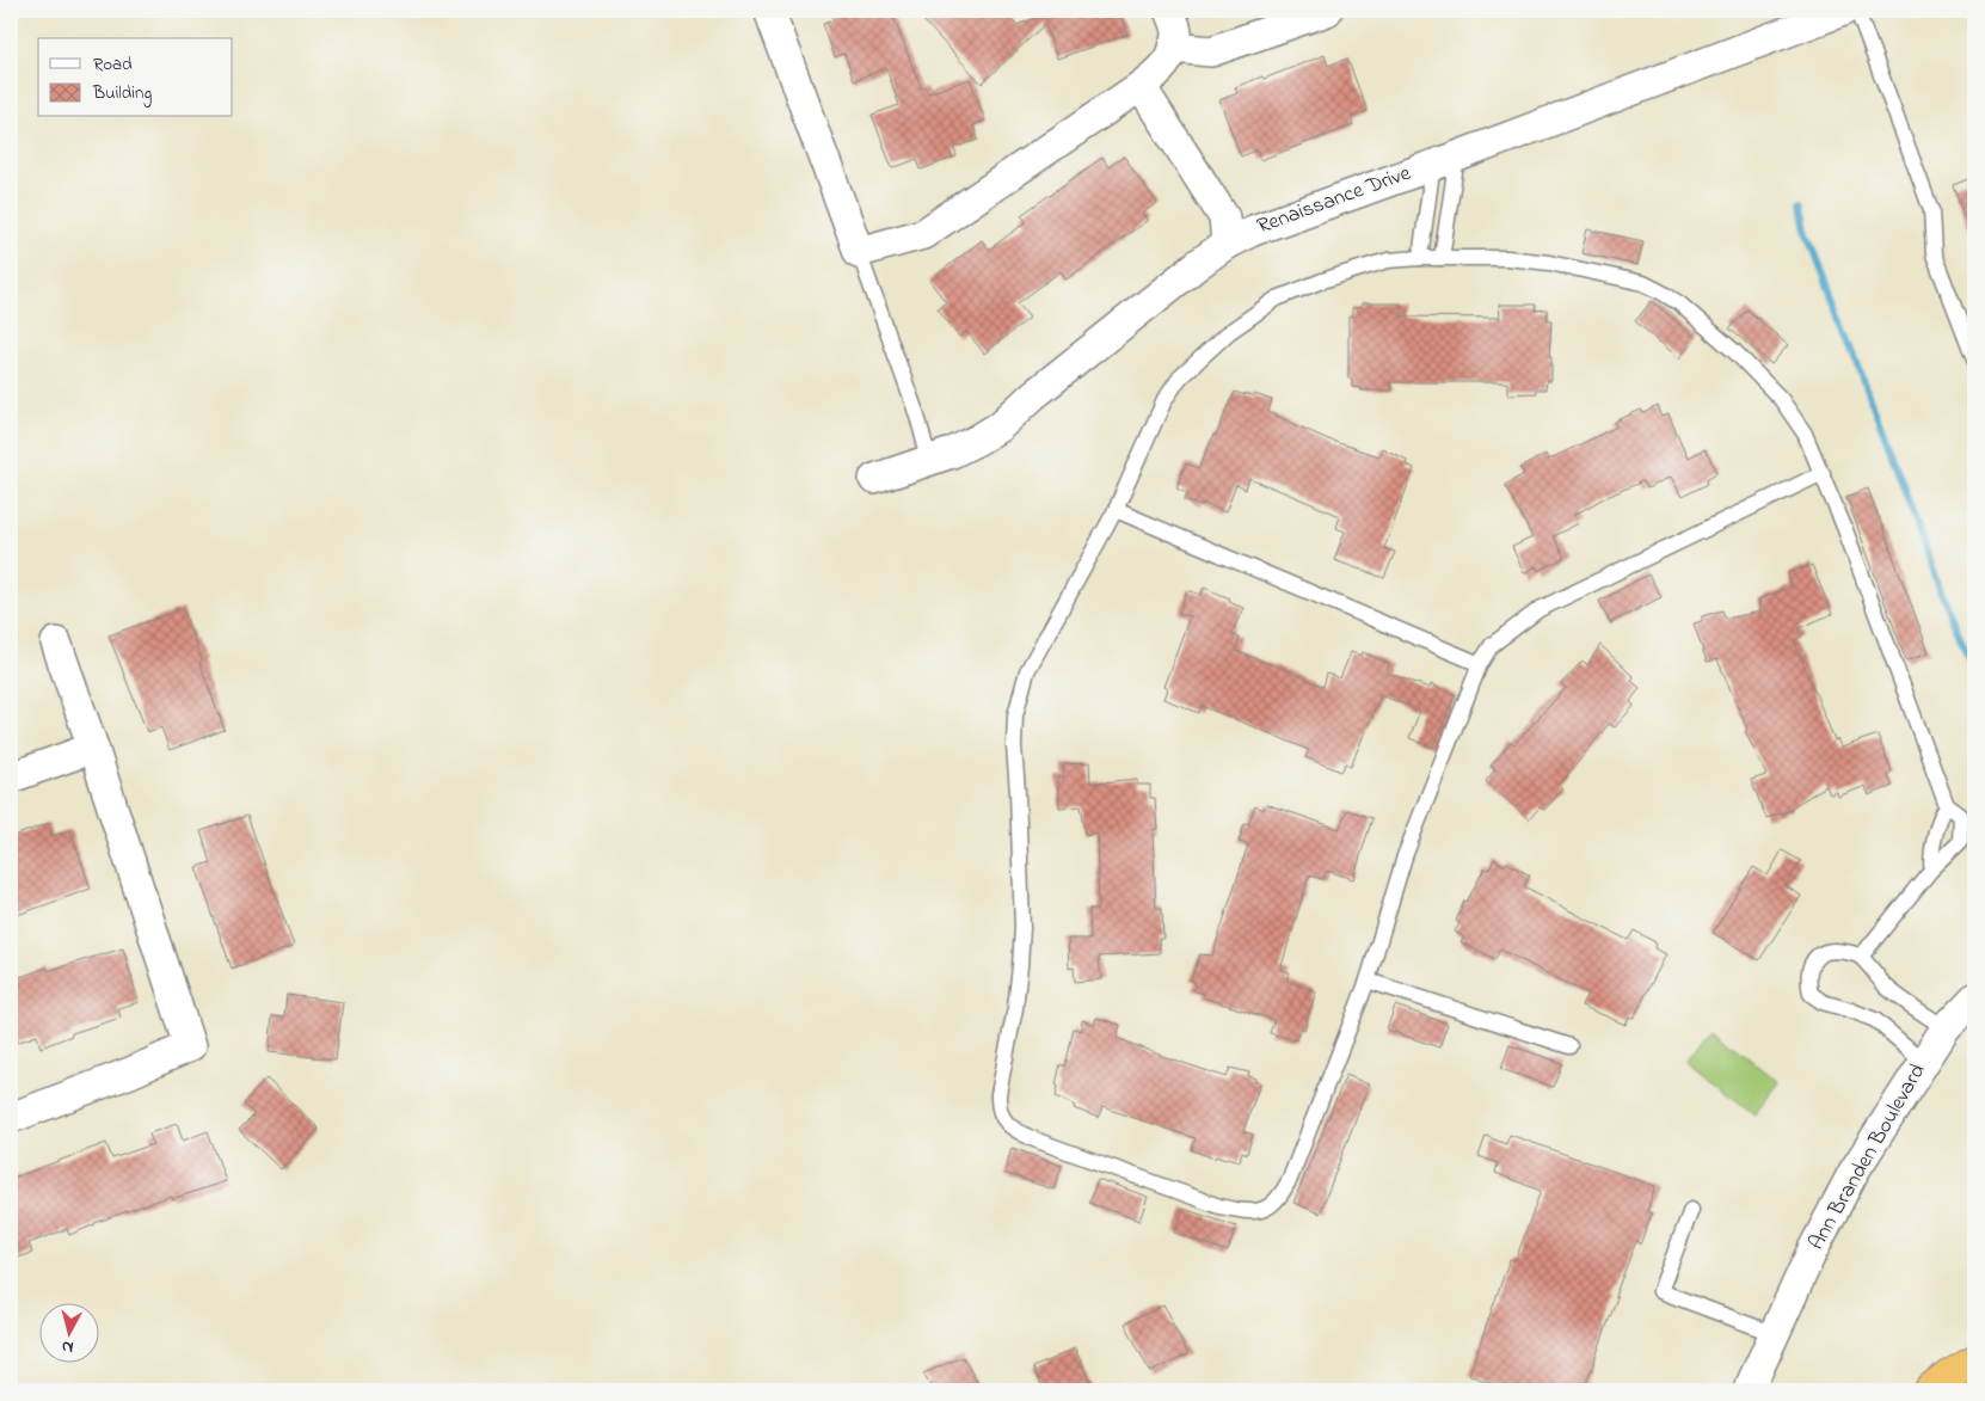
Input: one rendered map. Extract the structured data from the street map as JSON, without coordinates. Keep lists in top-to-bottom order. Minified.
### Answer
{"streets":{"street":["Renaissance Drive","Ann Branden Boulevard"]},"legend":["Road","Building"],"north":"bottom"}
